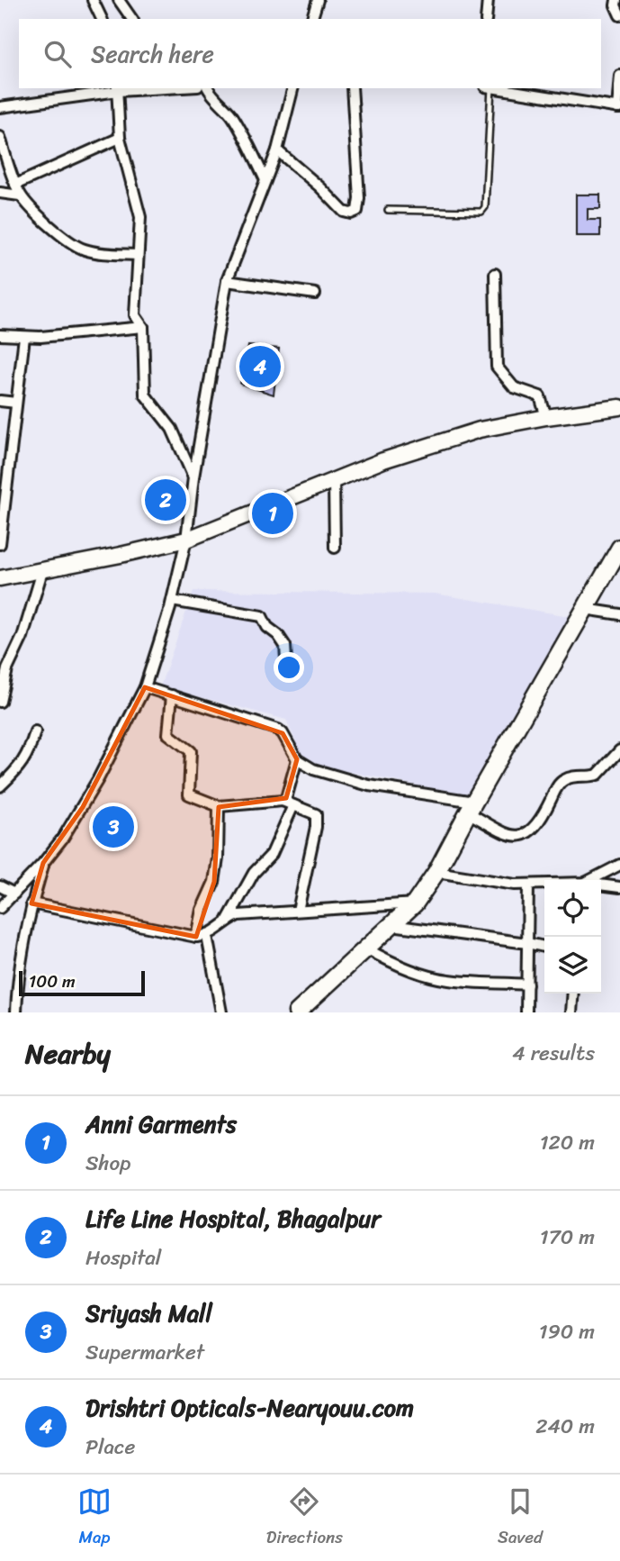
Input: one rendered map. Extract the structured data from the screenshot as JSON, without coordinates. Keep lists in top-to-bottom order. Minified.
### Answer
{"scale_bar":"100 m","page":{"search":"Search here","pins":["4","2","1","3"],"scale":"100 m","heading":["Nearby","4 results"],"list":[{"mark":"1","name":"Anni Garments","note":"Shop","value":"120 m"},{"mark":"2","name":"Life Line Hospital, Bhagalpur","note":"Hospital","value":"170 m"},{"mark":"3","name":"Sriyash Mall","note":"Supermarket","value":"190 m"},{"mark":"4","name":"Drishtri Opticals-Nearyouu.com","note":"Place","value":"240 m"}],"nav":["Map","Directions","Saved"]}}
